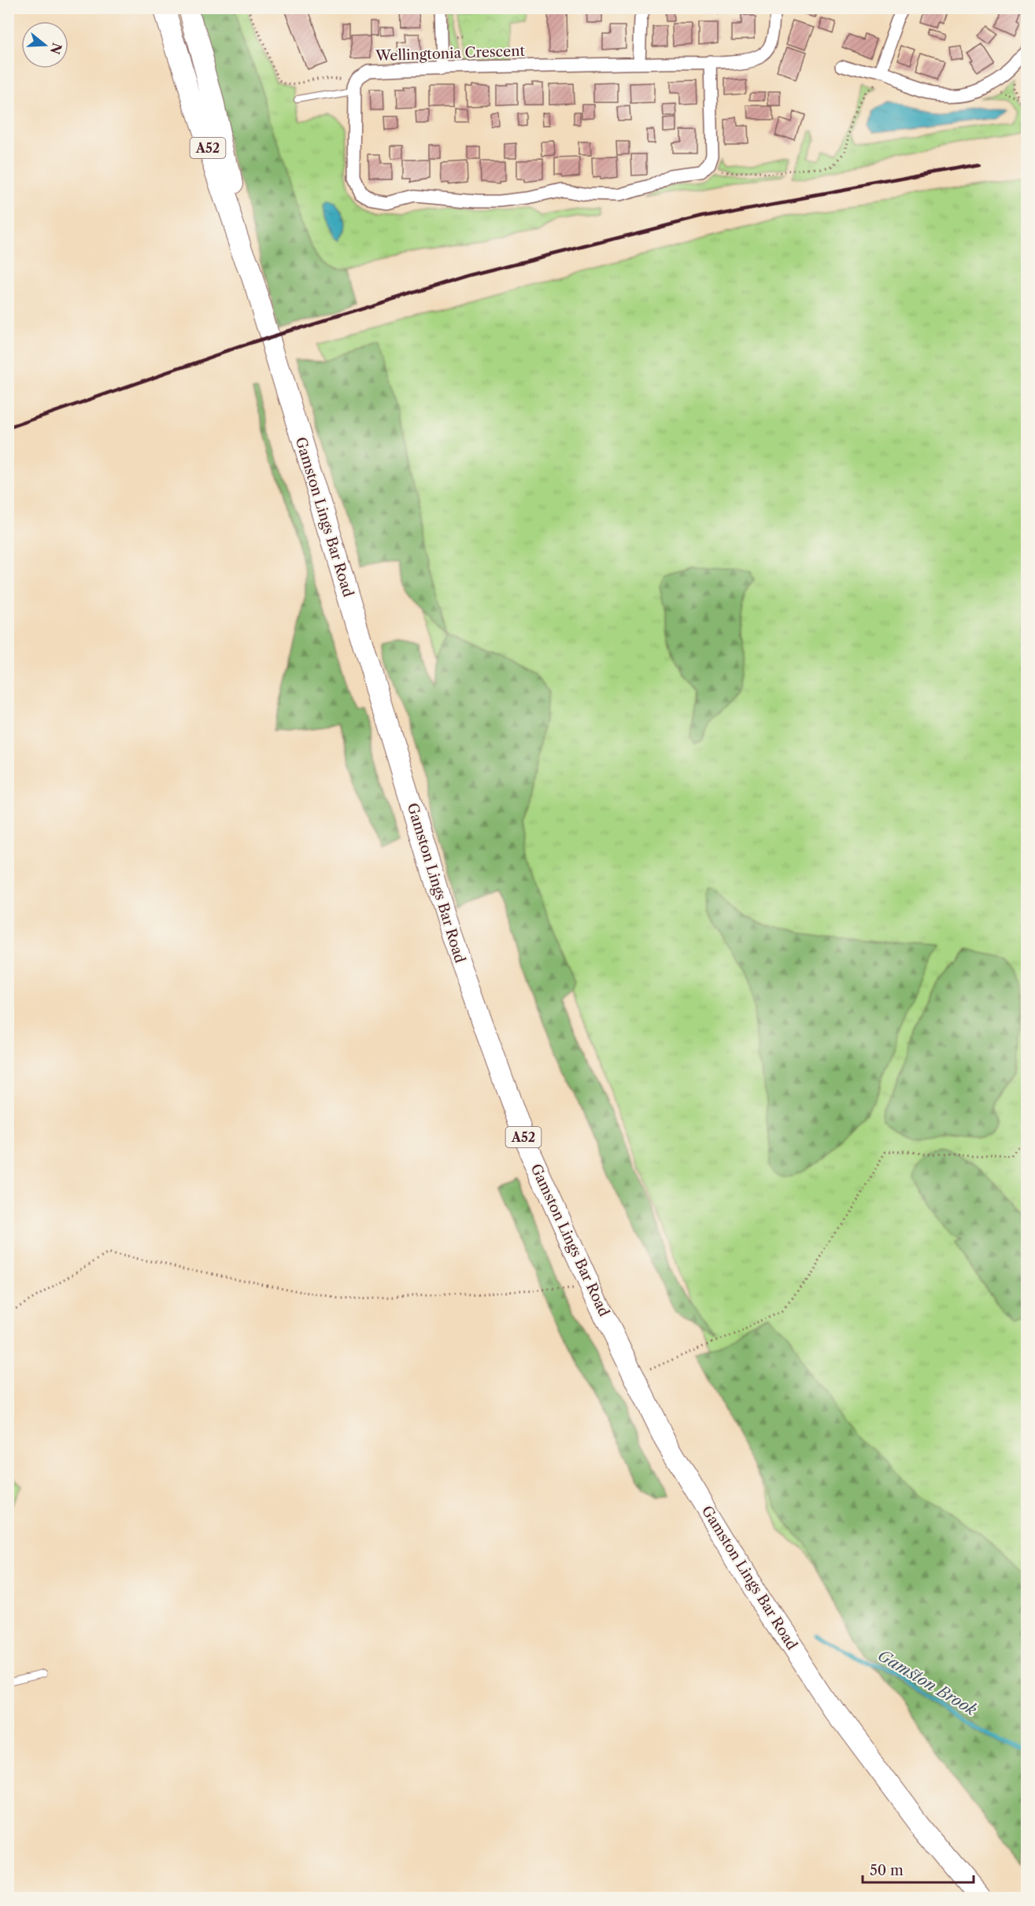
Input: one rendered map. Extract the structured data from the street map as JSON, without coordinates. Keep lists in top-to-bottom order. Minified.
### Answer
{"streets":{"highway":["A52","Gamston Lings Bar Road"],"street":["Wellingtonia Crescent"]},"water":["Gamston Brook"],"scale_bar":"50 m","north":"right"}
